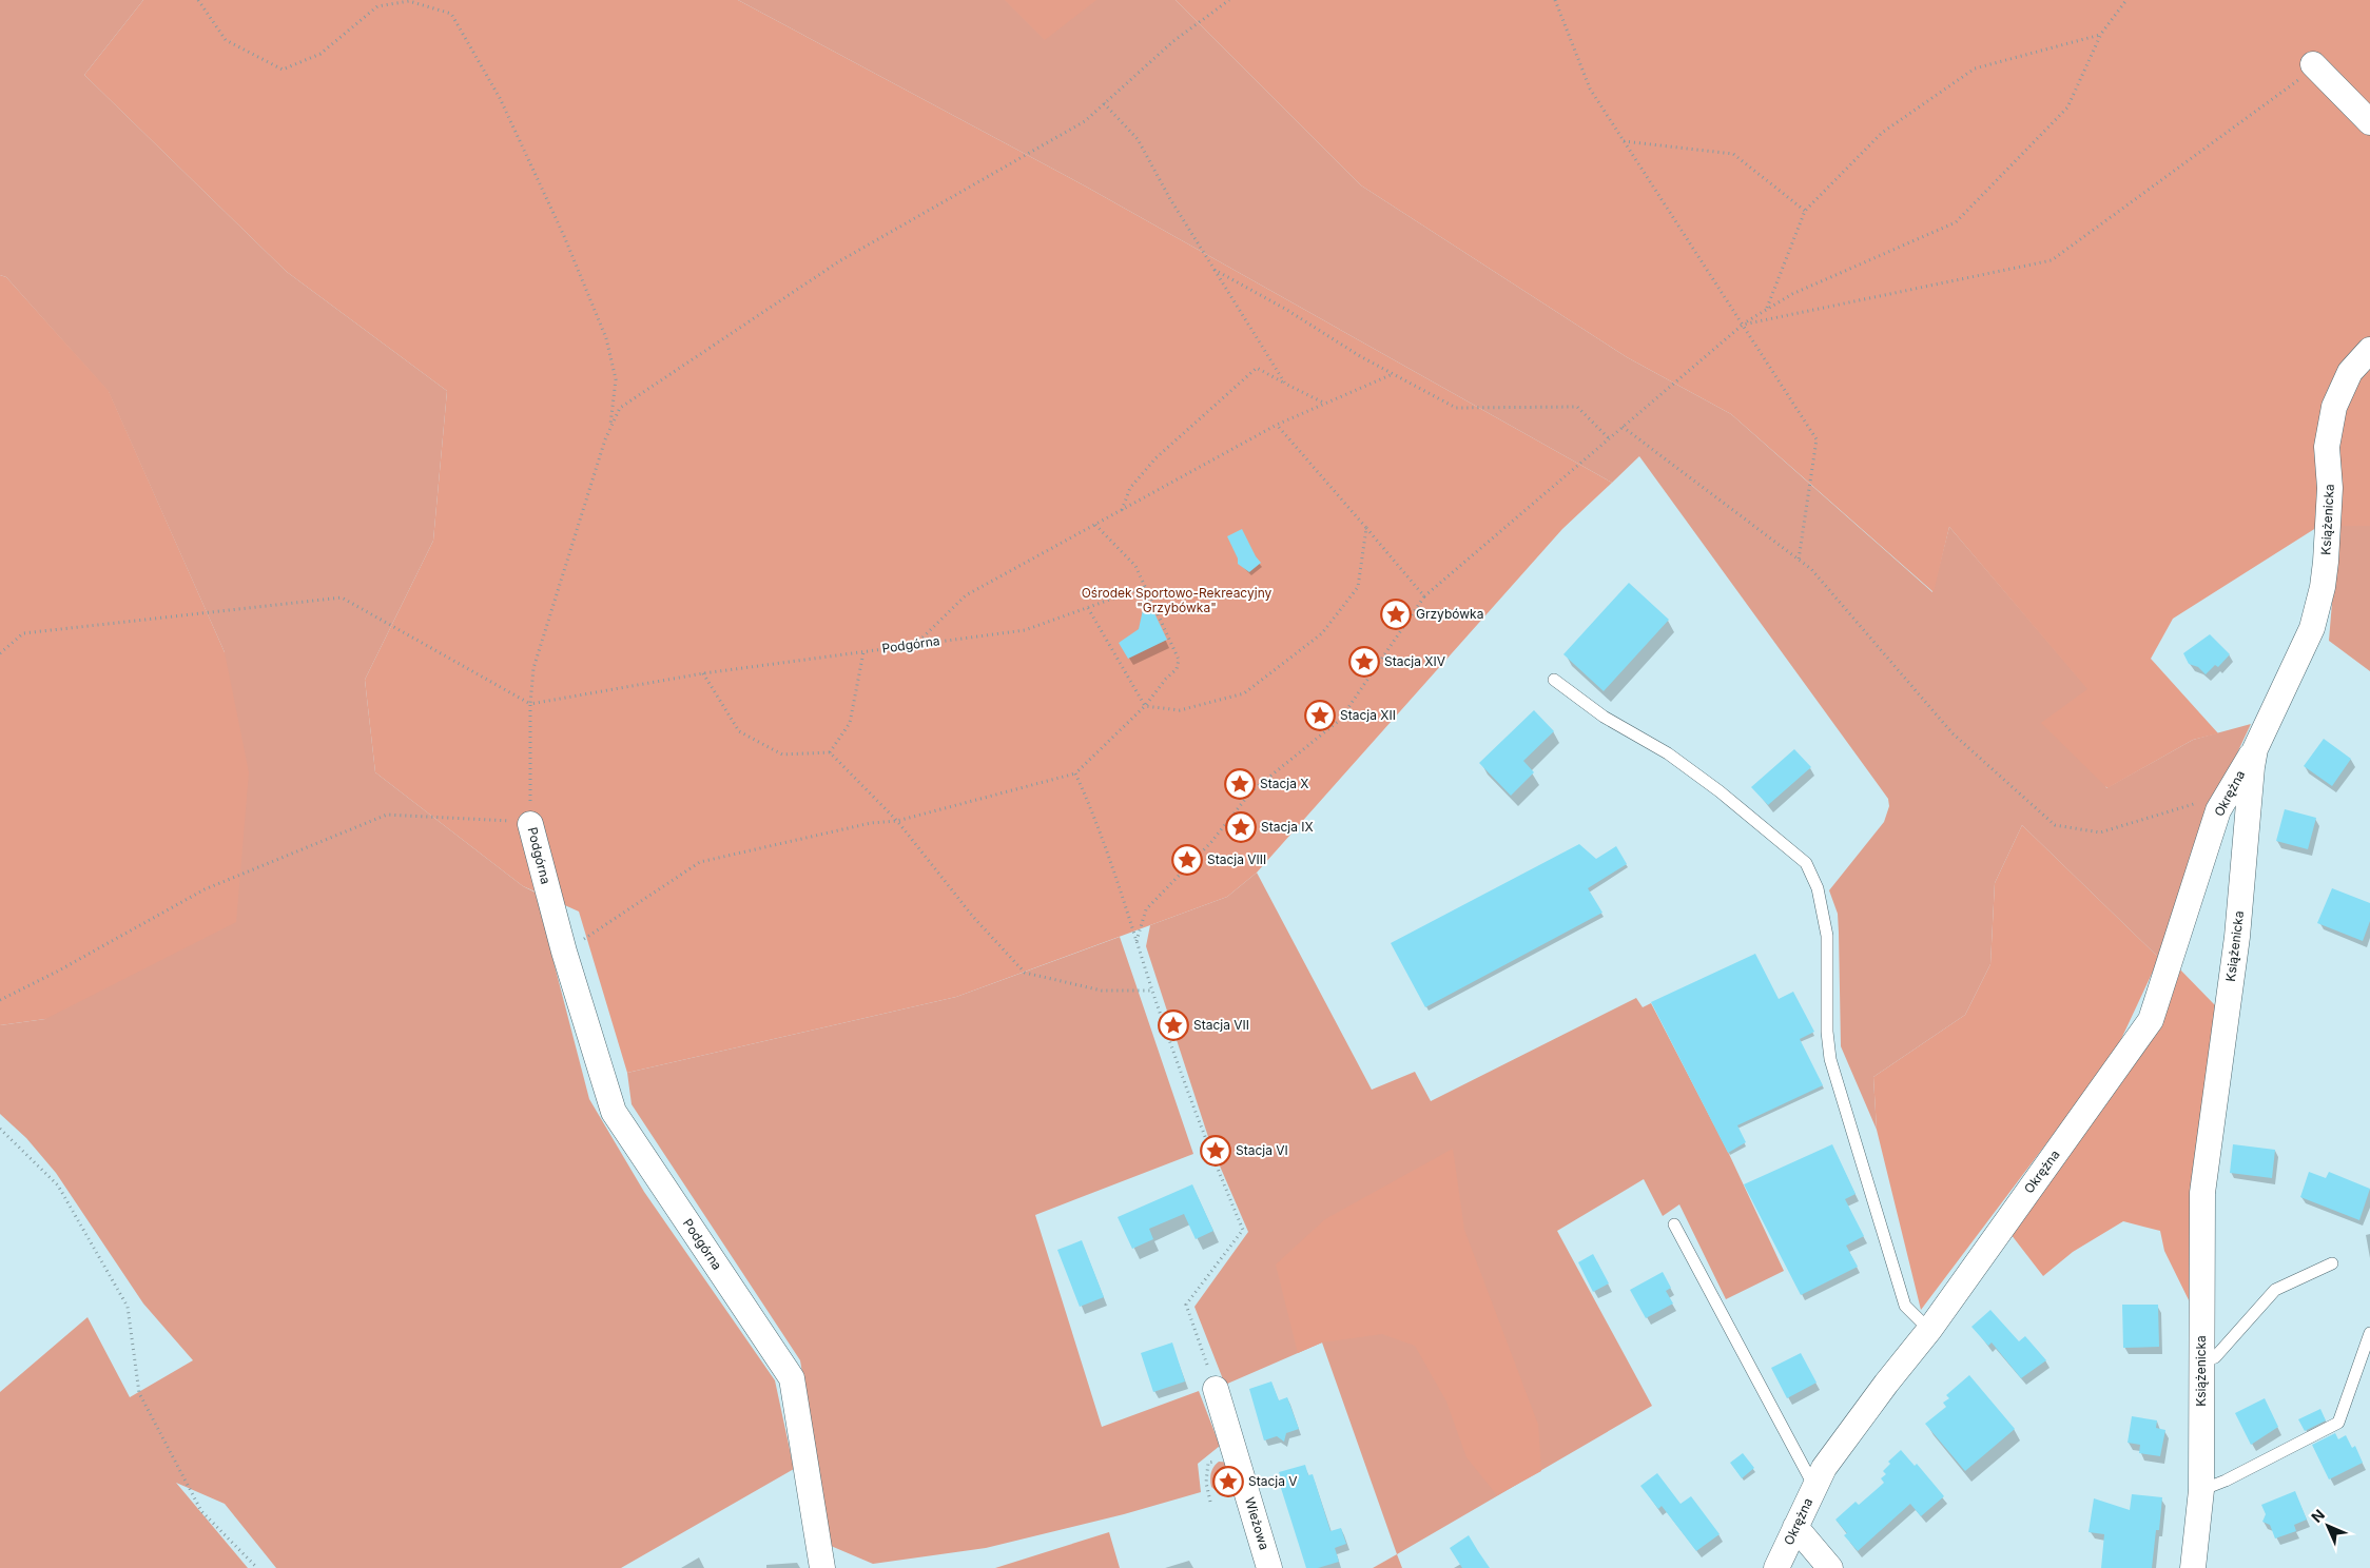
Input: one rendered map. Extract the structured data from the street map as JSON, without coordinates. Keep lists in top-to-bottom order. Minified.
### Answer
{"streets":{"street":["Książenicka","Podgórna","Okrężna","Wieżowa"]},"crossings":[["Książenicka","Okrężna"]],"parks":["Ośrodek Sportowo-Rekreacyjny \"Grzybówka\""],"places":{"place":["Grzybówka","Stacja XIV","Stacja XII","Stacja X","Stacja IX","Stacja VIII","Stacja VII","Stacja VI","Stacja V"]},"north":"top left"}
